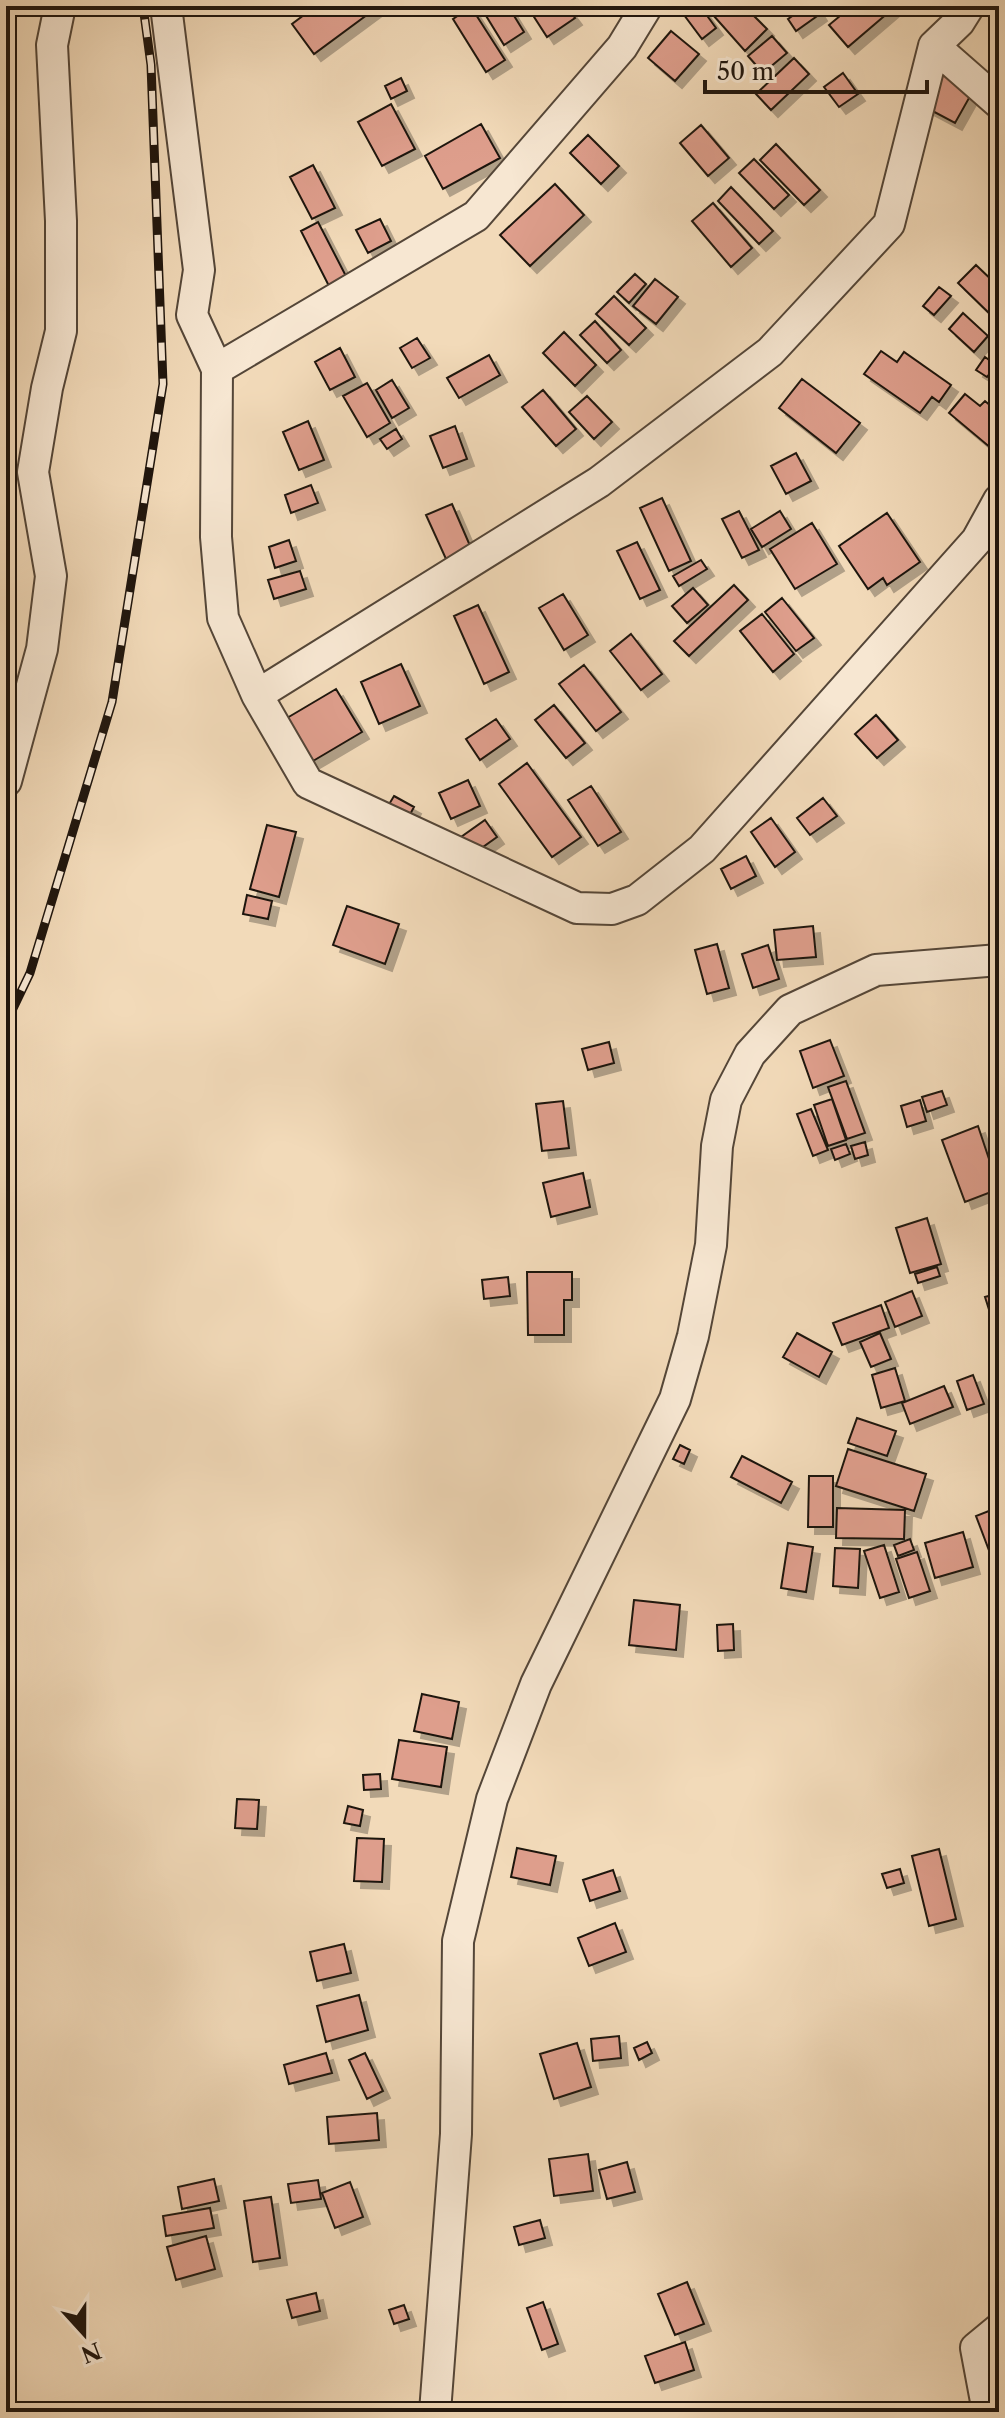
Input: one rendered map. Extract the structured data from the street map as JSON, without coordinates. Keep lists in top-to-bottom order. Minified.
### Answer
{"scale_bar":"50 m","north":"bottom"}
